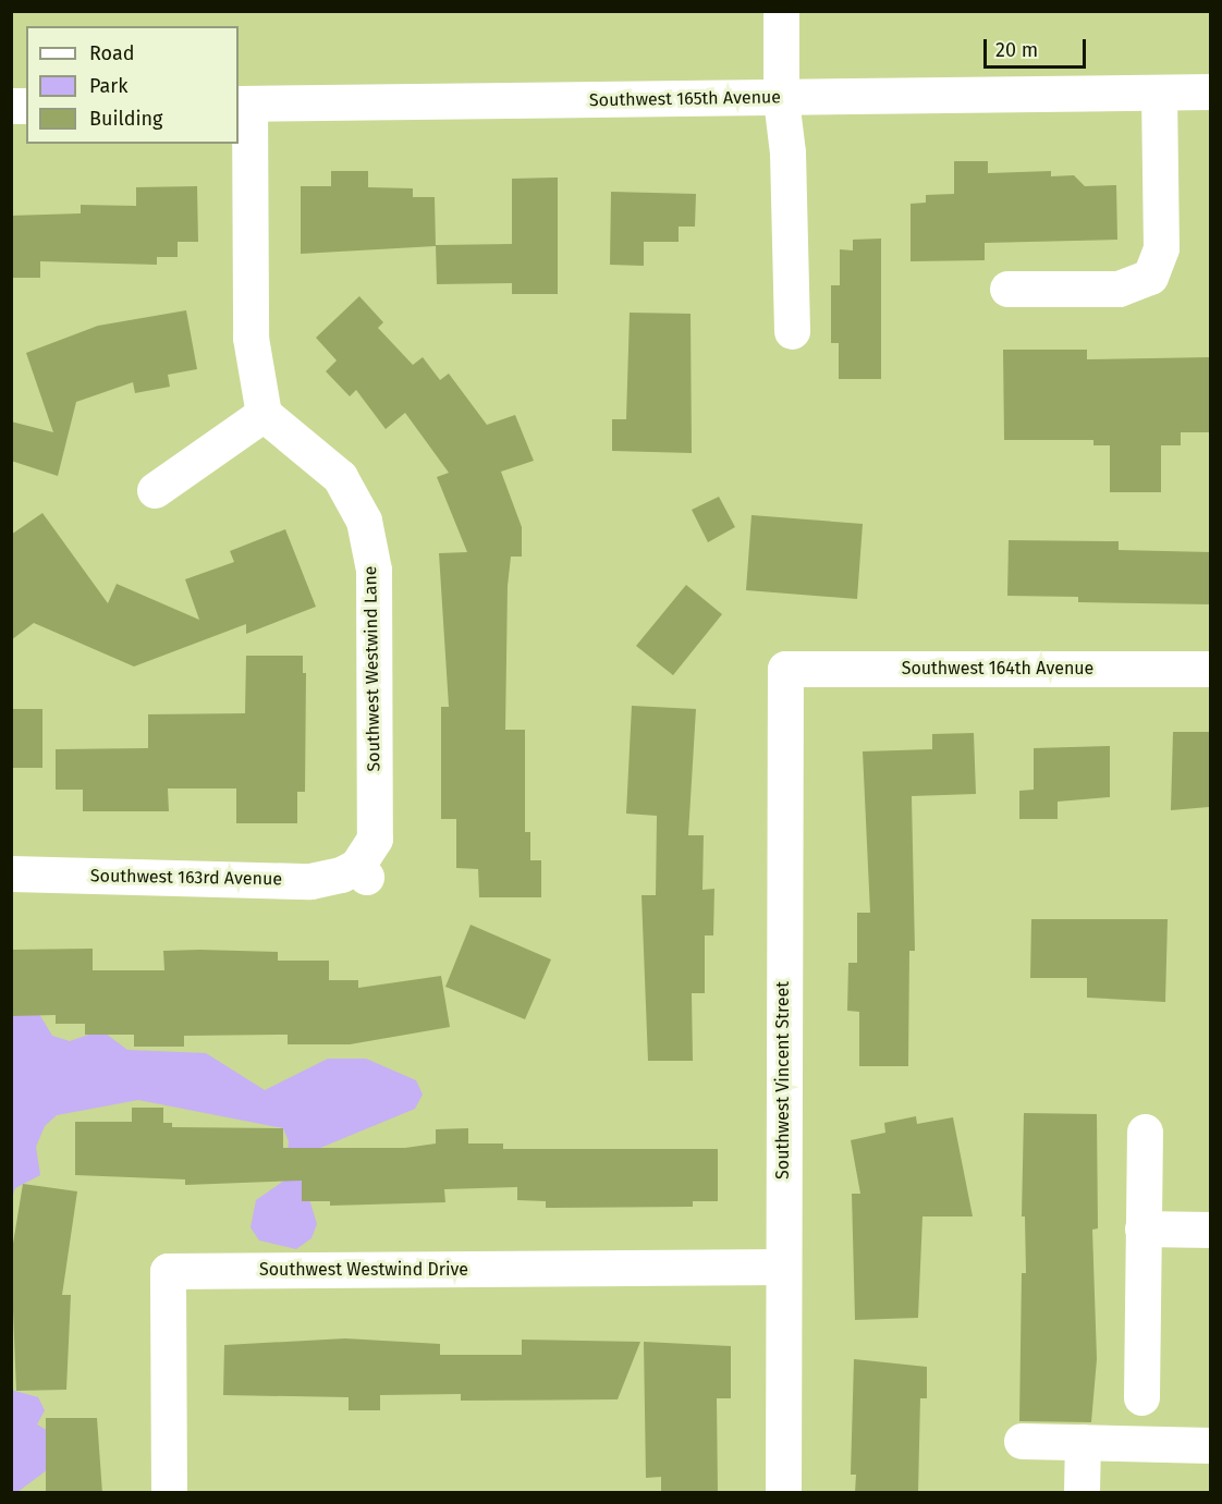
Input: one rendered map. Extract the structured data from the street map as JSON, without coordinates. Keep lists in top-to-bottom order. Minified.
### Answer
{"streets":{"street":["Southwest 165th Avenue","Southwest Westwind Lane","Southwest 164th Avenue","Southwest 163rd Avenue","Southwest Vincent Street","Southwest Westwind Drive"]},"crossings":[["Southwest Westwind Lane","Southwest 163rd Avenue"],["Southwest 164th Avenue","Southwest Vincent Street"],["Southwest Vincent Street","Southwest Westwind Drive"]],"legend":["Road","Park","Building"],"scale_bar":"20 m"}
